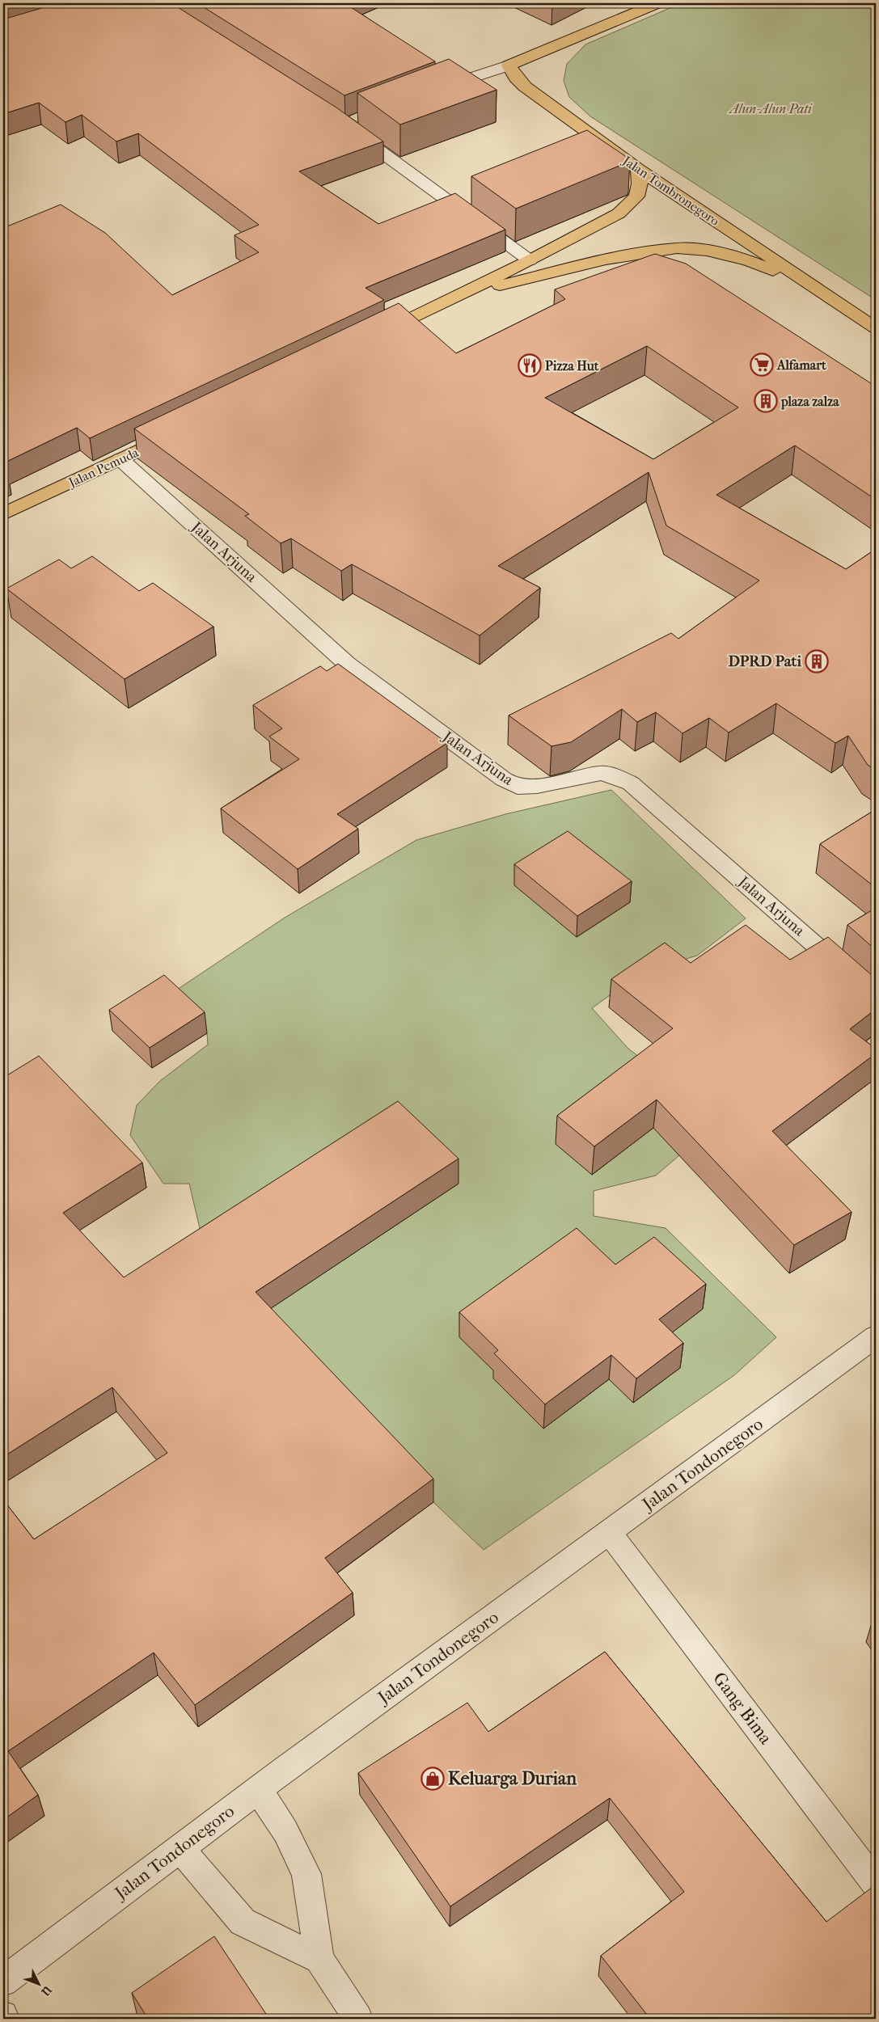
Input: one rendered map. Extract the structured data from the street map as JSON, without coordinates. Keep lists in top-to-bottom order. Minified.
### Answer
{"streets":{"main road":["Jalan Tombronegoro","Jalan Pemuda"],"street":["Jalan Arjuna","Jalan Tondonegoro","Gang Bima"]},"crossings":[["Jalan Pemuda","Jalan Arjuna"],["Jalan Tondonegoro","Gang Bima"]],"parks":["Alun-Alun Pati"],"places":{"supermarket":["Alfamart"],"restaurant":["Pizza Hut"],"building":["plaza zalza","DPRD Pati"],"shop":["Keluarga Durian"]},"north":"bottom right"}
